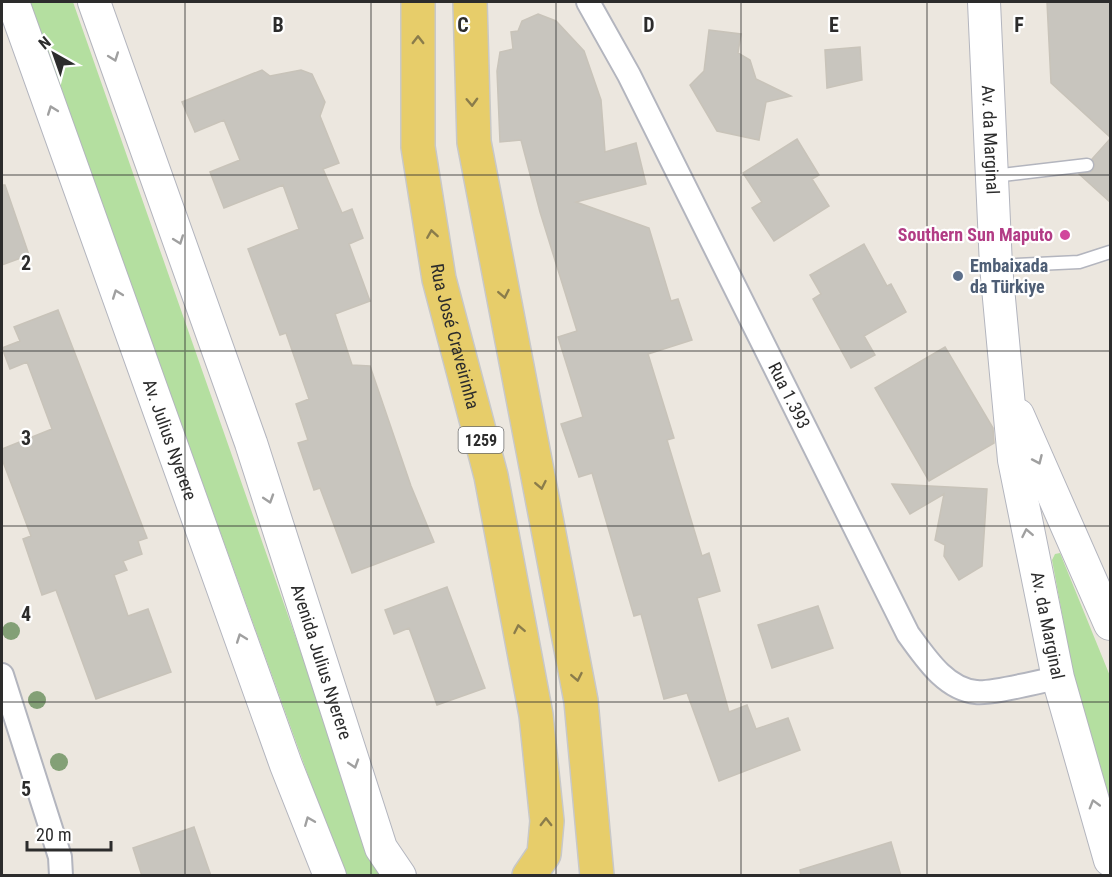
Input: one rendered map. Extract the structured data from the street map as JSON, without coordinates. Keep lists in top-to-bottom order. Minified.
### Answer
{"streets":{"main road":["Av. da Marginal","Rua José Craveirinha","Av. Julius Nyerere","1259","Avenida Julius Nyerere"],"street":["Rua 1.393"]},"crossings":[["Av. da Marginal","Rua 1.393"]],"one_way":["Av. Julius Nyerere"],"places":["Southern Sun Maputo","Embaixada da Türkiye"],"scale_bar":"20 m","north":"top left","grid":{"columns":["B","C","D","E","F"],"rows":["2","3","4","5"]}}
